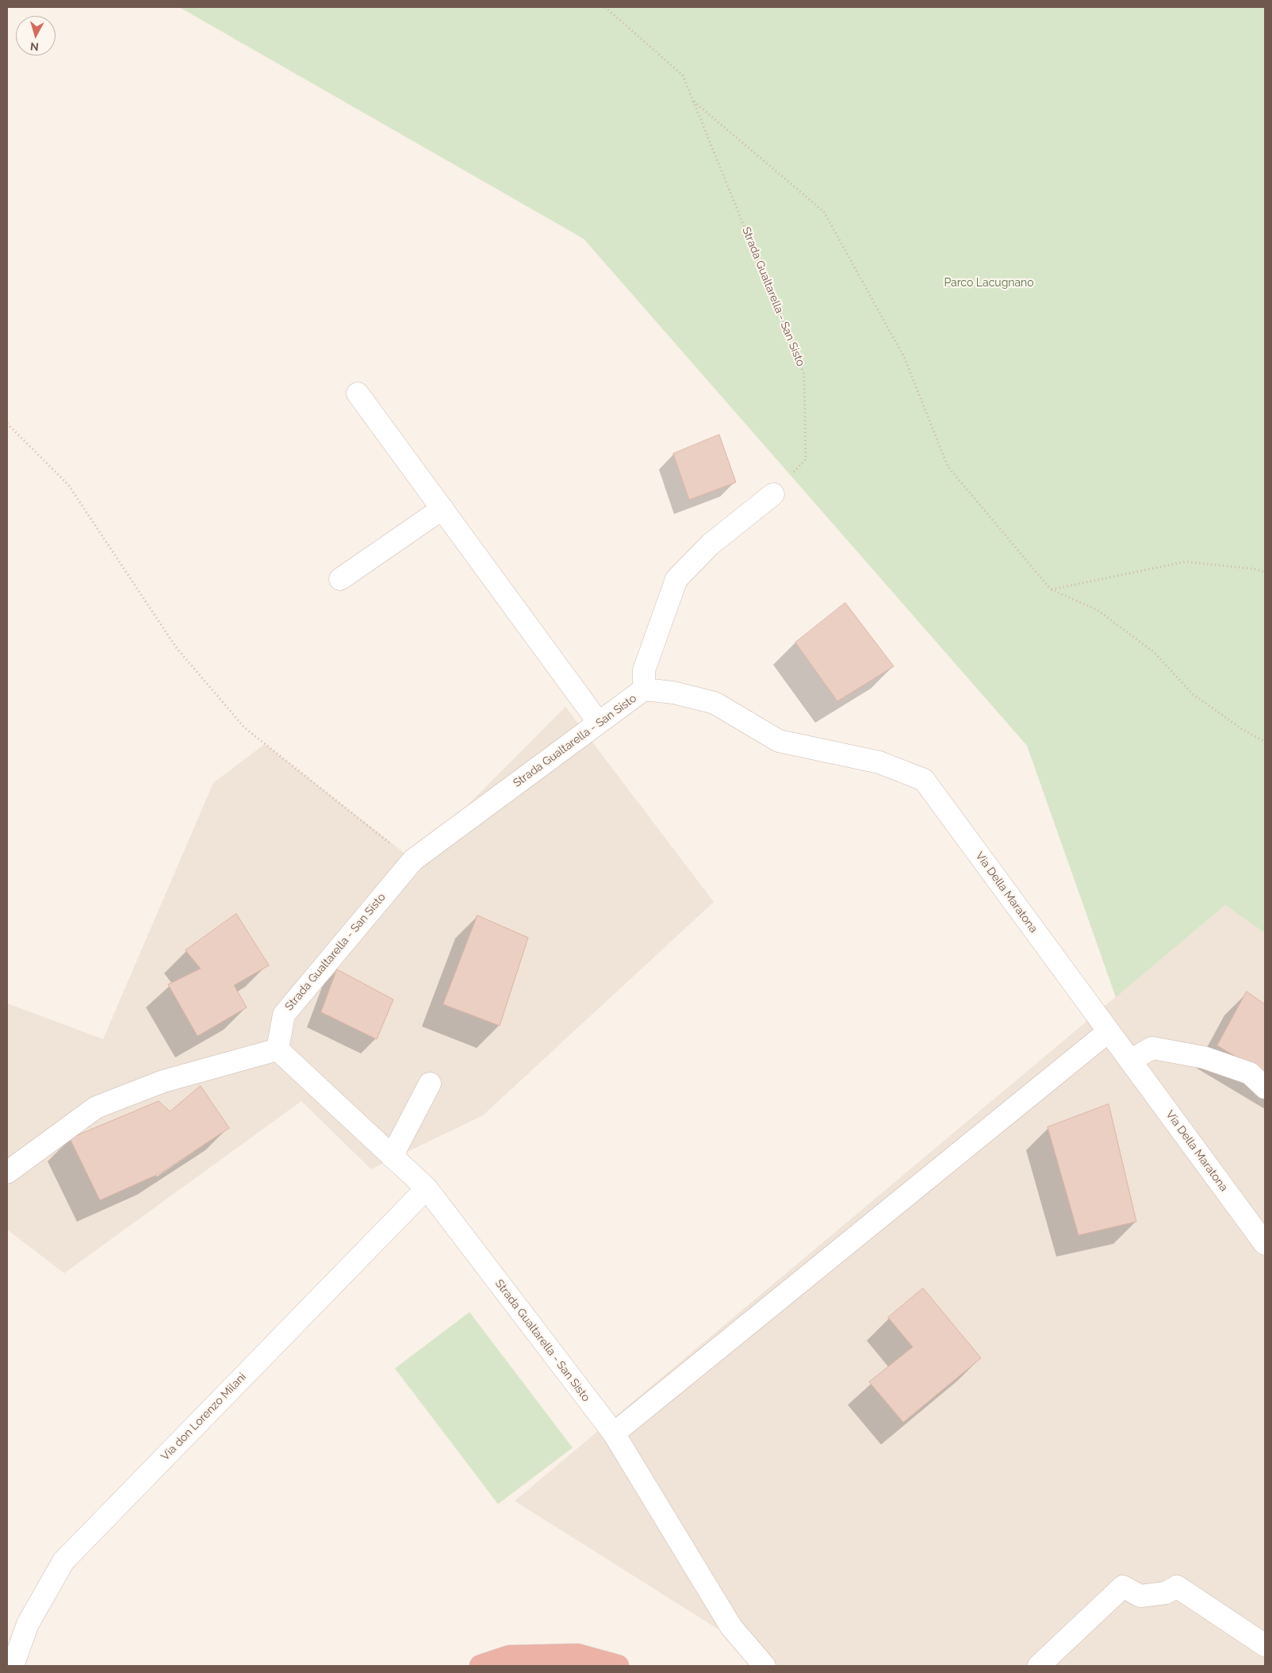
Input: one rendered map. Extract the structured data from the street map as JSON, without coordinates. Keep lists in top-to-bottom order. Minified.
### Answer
{"streets":{"street":["Strada Gualtarella - San Sisto","Via Della Maratona","Via don Lorenzo Milani"]},"crossings":[["Strada Gualtarella - San Sisto","Via Della Maratona"],["Strada Gualtarella - San Sisto","Via don Lorenzo Milani"]],"parks":["Parco Lacugnano"],"north":"bottom"}
